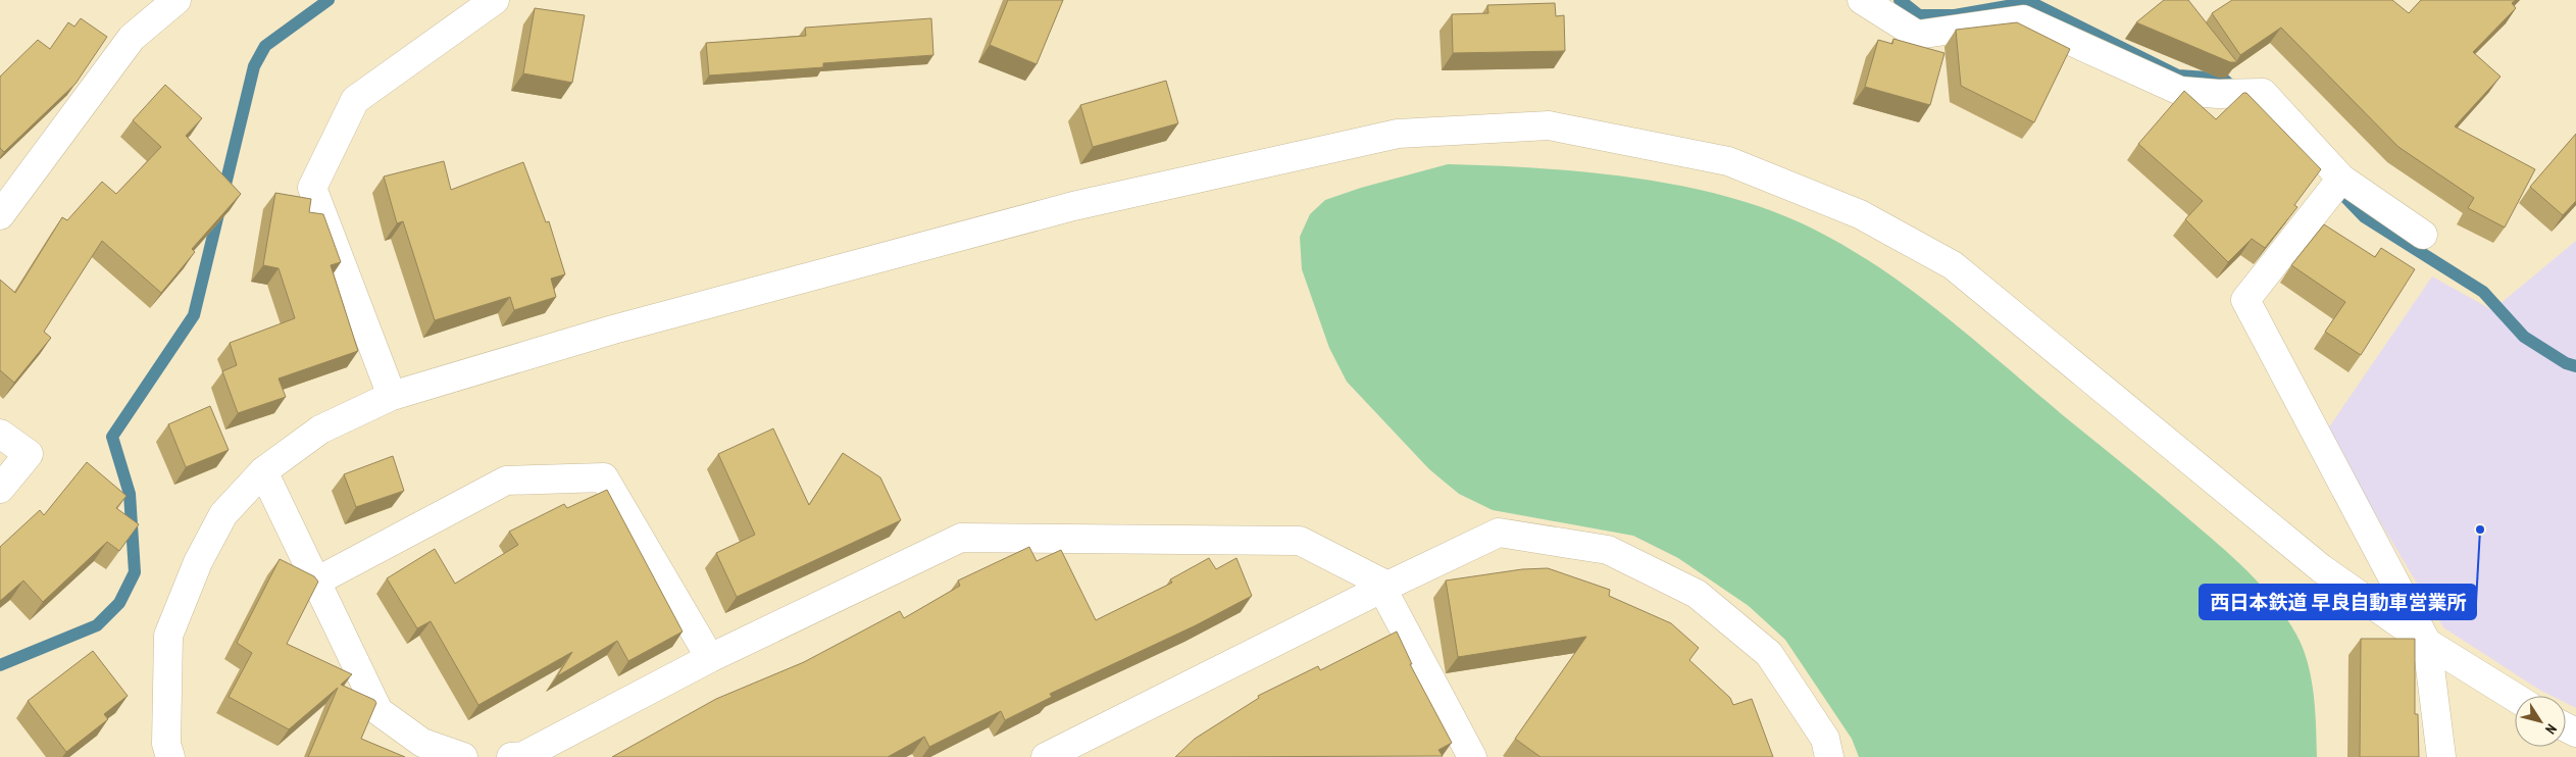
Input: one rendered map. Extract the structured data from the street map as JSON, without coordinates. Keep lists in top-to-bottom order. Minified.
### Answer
{"places":["西日本鉄道 早良自動車営業所"],"north":"bottom right"}
